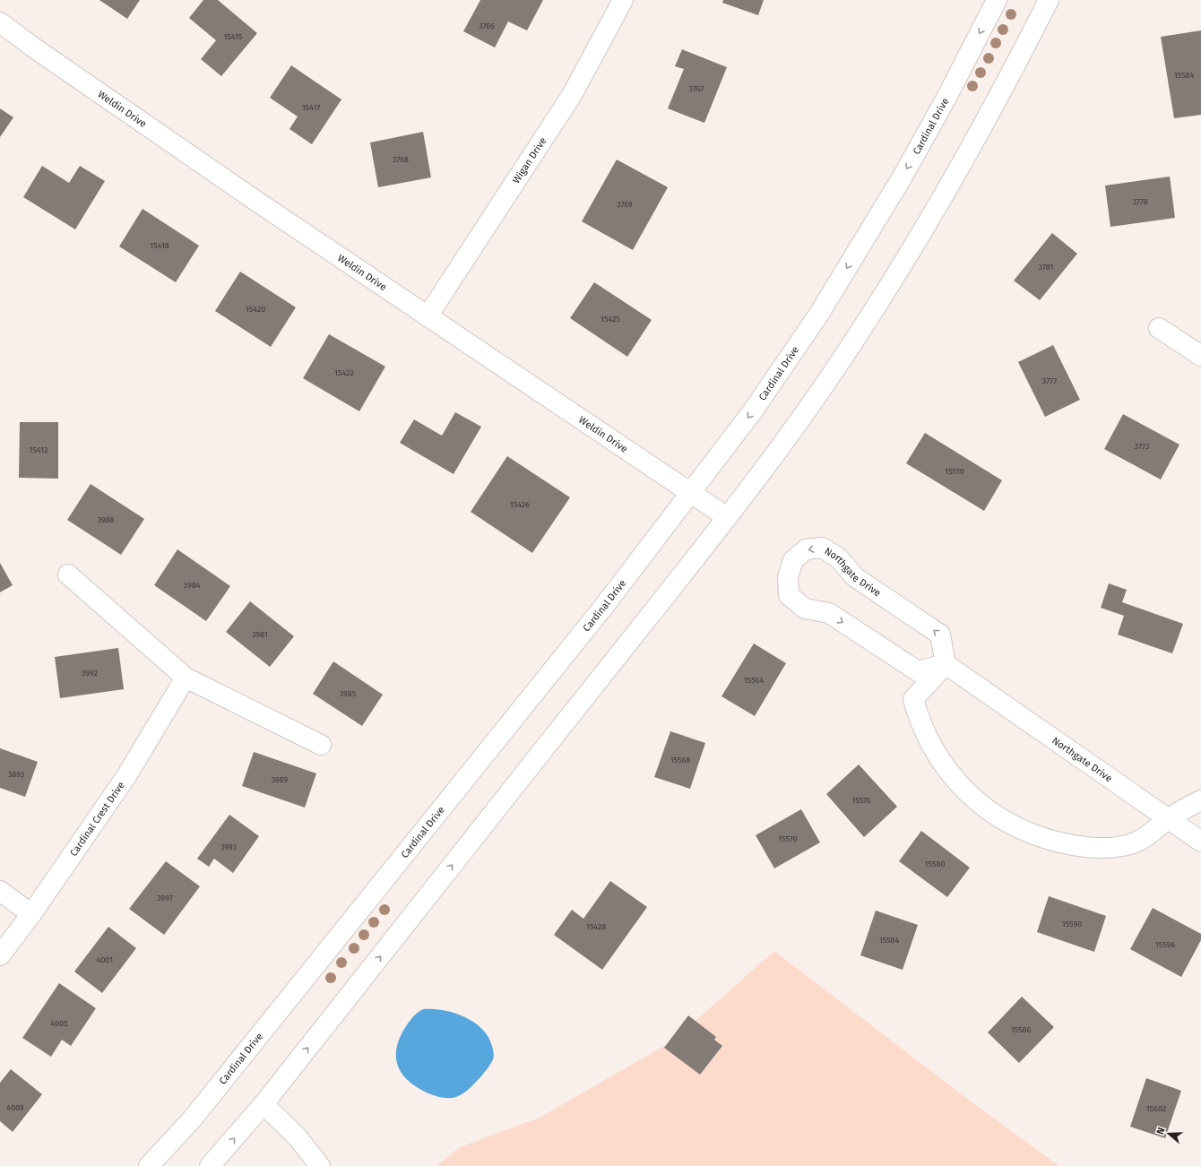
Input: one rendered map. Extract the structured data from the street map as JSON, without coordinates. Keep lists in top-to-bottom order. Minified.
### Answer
{"streets":{"main road":["Weldin Drive","Cardinal Drive","Wigan Drive","Northgate Drive","Cardinal Crest Drive"]},"crossings":[["Weldin Drive","Cardinal Drive"],["Weldin Drive","Wigan Drive"]],"house_numbers":["3766","15415","15584","3767","15417","3768","3778","3769","15418","3781","15420","15425","15422","3777","3773","15412","15510","15426","3988","3984","3981","3992","15564","3985","15568","3893","3989","15576","15570","3993","15580","3997","15590","15428","15584","15596","4001","4005","15586","4009","15602"],"north":"left"}
